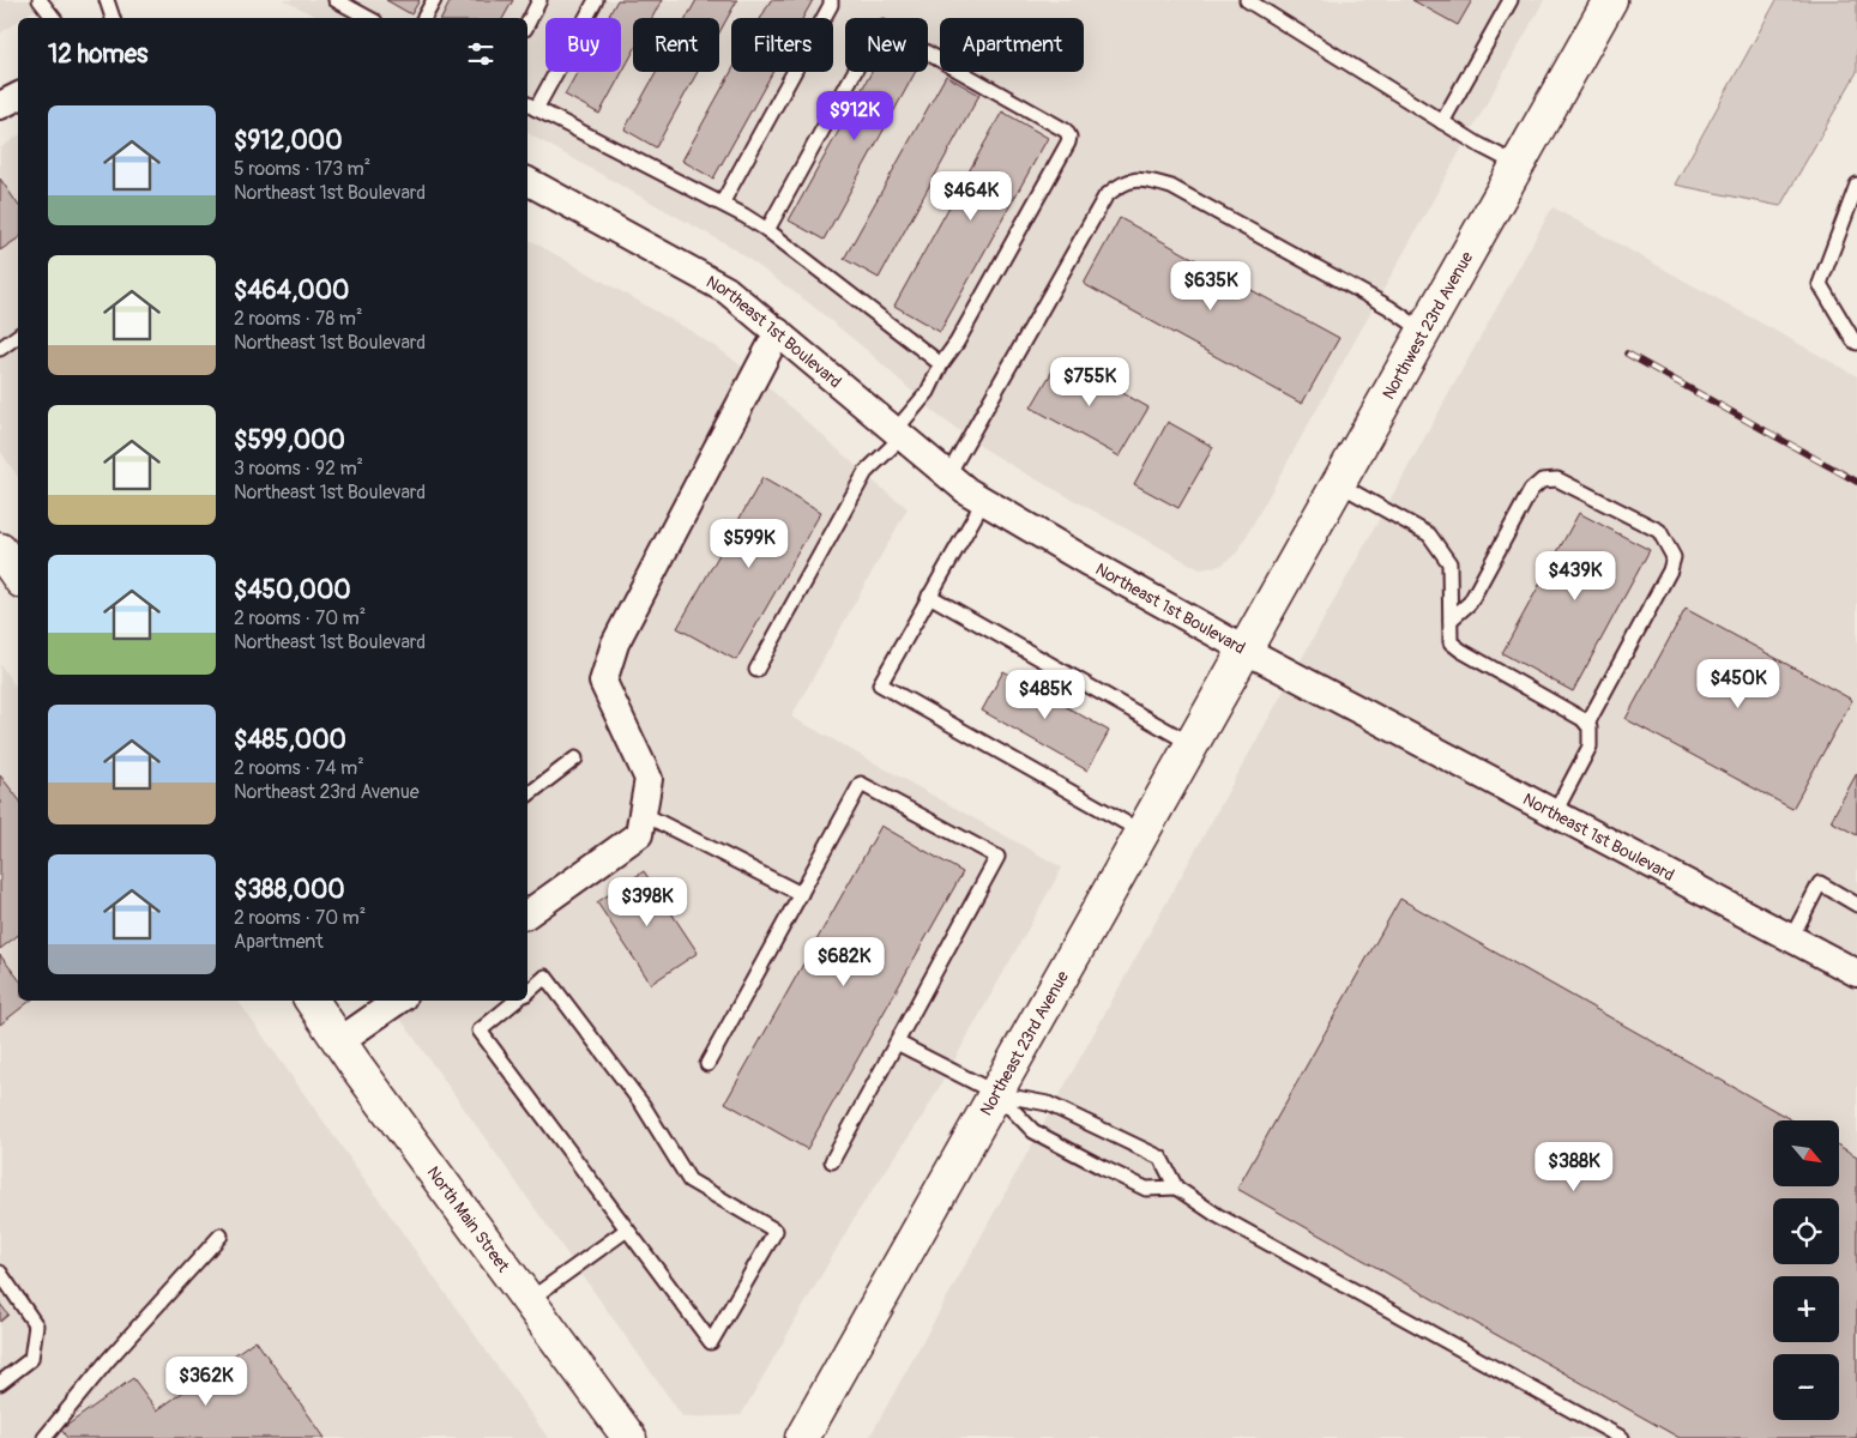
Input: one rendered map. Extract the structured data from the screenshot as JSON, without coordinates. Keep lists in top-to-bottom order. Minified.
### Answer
{"streets":{"main road":["Northwest 23rd Avenue","Northeast 23rd Avenue","North Main Street"],"street":["Northeast 1st Boulevard"]},"crossings":[["Northwest 23rd Avenue","Northeast 1st Boulevard"],["Northwest 23rd Avenue","Northeast 23rd Avenue"],["Northeast 1st Boulevard","Northeast 23rd Avenue"]],"north":"bottom right","page":{"chip":["Buy","Rent","Filters","New","Apartment"],"heading":"12 homes","list":[{"name":"$912,000","note":"5 rooms · 173 m² · Northeast 1st Boulevard"},{"name":"$464,000","note":"2 rooms · 78 m² · Northeast 1st Boulevard"},{"name":"$599,000","note":"3 rooms · 92 m² · Northeast 1st Boulevard"},{"name":"$450,000","note":"2 rooms · 70 m² · Northeast 1st Boulevard"},{"name":"$485,000","note":"2 rooms · 74 m² · Northeast 23rd Avenue"},{"name":"$388,000","note":"2 rooms · 70 m² · Apartment"}],"price":["$912K","$464K","$635K","$755K","$599K","$439K","$450K","$485K","$398K","$682K","$388K","$362K"],"map_buttons":["+","−"]}}
